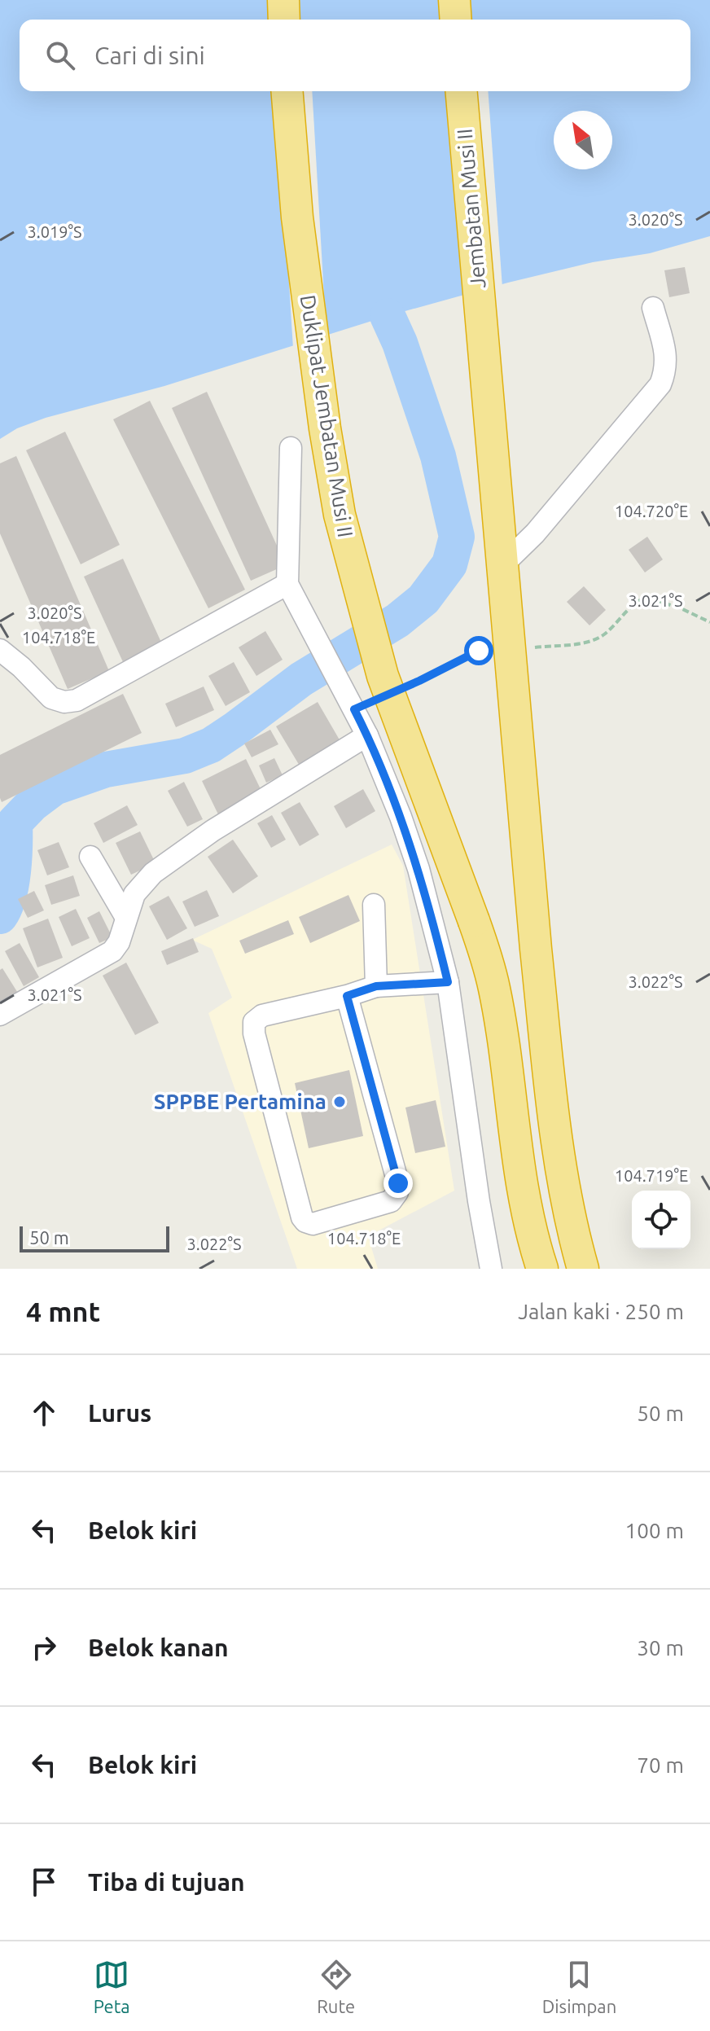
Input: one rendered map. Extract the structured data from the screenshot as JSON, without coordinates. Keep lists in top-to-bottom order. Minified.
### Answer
{"streets":{"highway":["Jembatan Musi II","Duklipat Jembatan Musi II"]},"places":["SPPBE Pertamina"],"scale_bar":"50 m","north":"top left","page":{"search":"Cari di sini","scale":"50 m","heading":["4 mnt","Jalan kaki · 250 m"],"list":[["Lurus","50 m"],["Belok kiri","100 m"],["Belok kanan","30 m"],["Belok kiri","70 m"],"Tiba di tujuan"],"nav":["Peta","Rute","Disimpan"]},"coordinates":["3.020°S","3.019°S","104.720°E","3.021°S","104.718°E","3.022°S","104.719°E"]}
